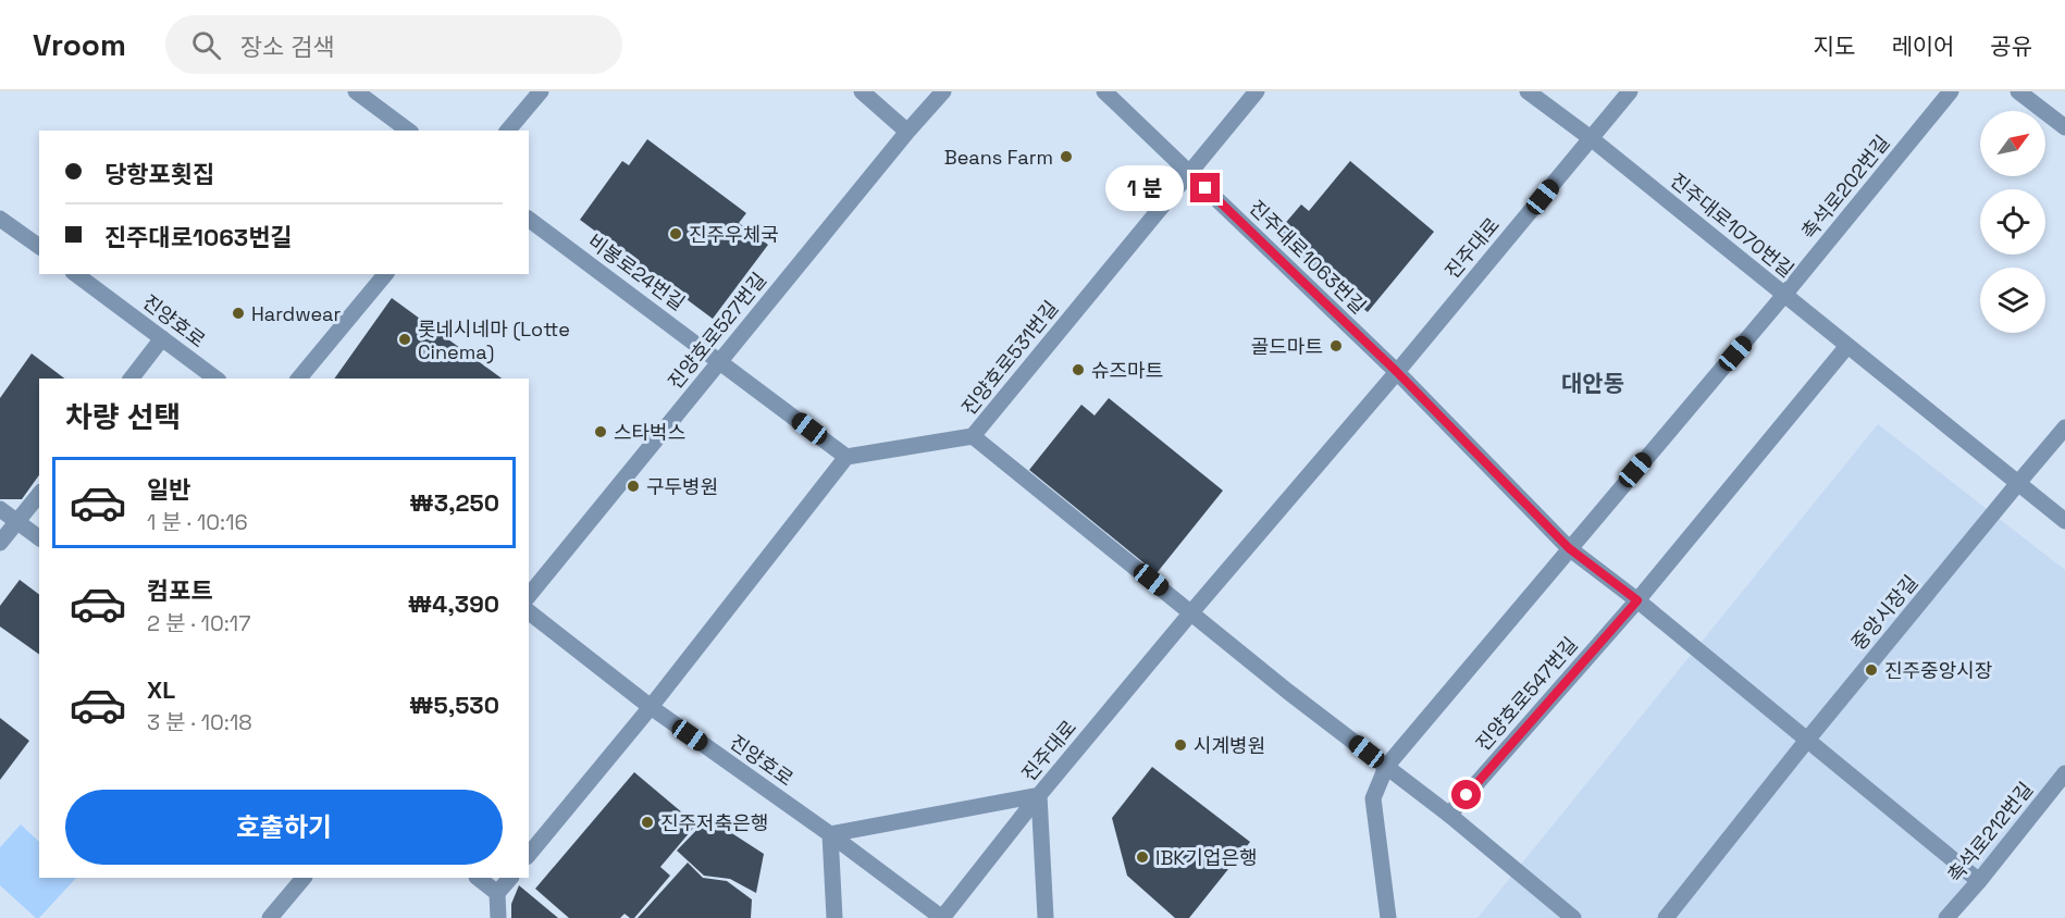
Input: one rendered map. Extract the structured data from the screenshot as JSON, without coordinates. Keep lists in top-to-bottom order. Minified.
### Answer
{"streets":{"street":["촉석로202번길","진주대로1070번길","진주대로","진주대로1063번길","비봉로24번길","진양호로","진양호로527번길","진양호로531번길","중앙시장길","진양호로547번길","촉석로212번길"]},"crossings":[["촉석로202번길","진주대로1070번길"],["진주대로1070번길","진주대로"],["진주대로1070번길","중앙시장길"],["진주대로","진주대로1063번길"],["진주대로","진양호로"],["진주대로1063번길","진양호로531번길"],["비봉로24번길","진양호로527번길"],["비봉로24번길","진양호로531번길"]],"districts":["대안동"],"places":["Beans Farm","진주우체국","Hardwear","롯네시네마 (Lotte Cinema)","골드마트","슈즈마트","스타벅스","구두병원","진주중앙시장","시계병원","진주저축은행","IBK기업은행"],"north":"top right","page":{"header":"Vroom","search":"장소 검색","nav":["지도","레이어","공유"],"banner":["당항포횟집","진주대로1063번길"],"bubble":"1 분","heading":"차량 선택","list":[{"name":"일반","note":"1 분 · 10:16","value":"₩3,250"},{"name":"컴포트","note":"2 분 · 10:17","value":"₩4,390"},{"name":"XL","note":"3 분 · 10:18","value":"₩5,530"}],"buttons":"호출하기"}}
